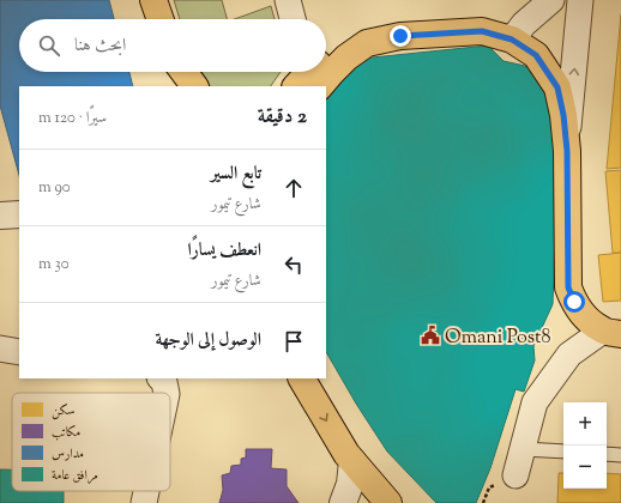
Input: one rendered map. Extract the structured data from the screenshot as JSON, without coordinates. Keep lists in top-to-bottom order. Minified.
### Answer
{"places":{"public building":["Omani Post8"]},"legend":["سكن","مكاتب","مدارس","مرافق عامة"],"page":{"search":"ابحث هنا","heading":["2 دقيقة","سيرًا · 120 m"],"list":[["تابع السير","شارع تيمور","90 m"],["انعطف يسارًا","شارع تيمور","30 m"],"الوصول إلى الوجهة"],"map_buttons":["+","−"]}}
